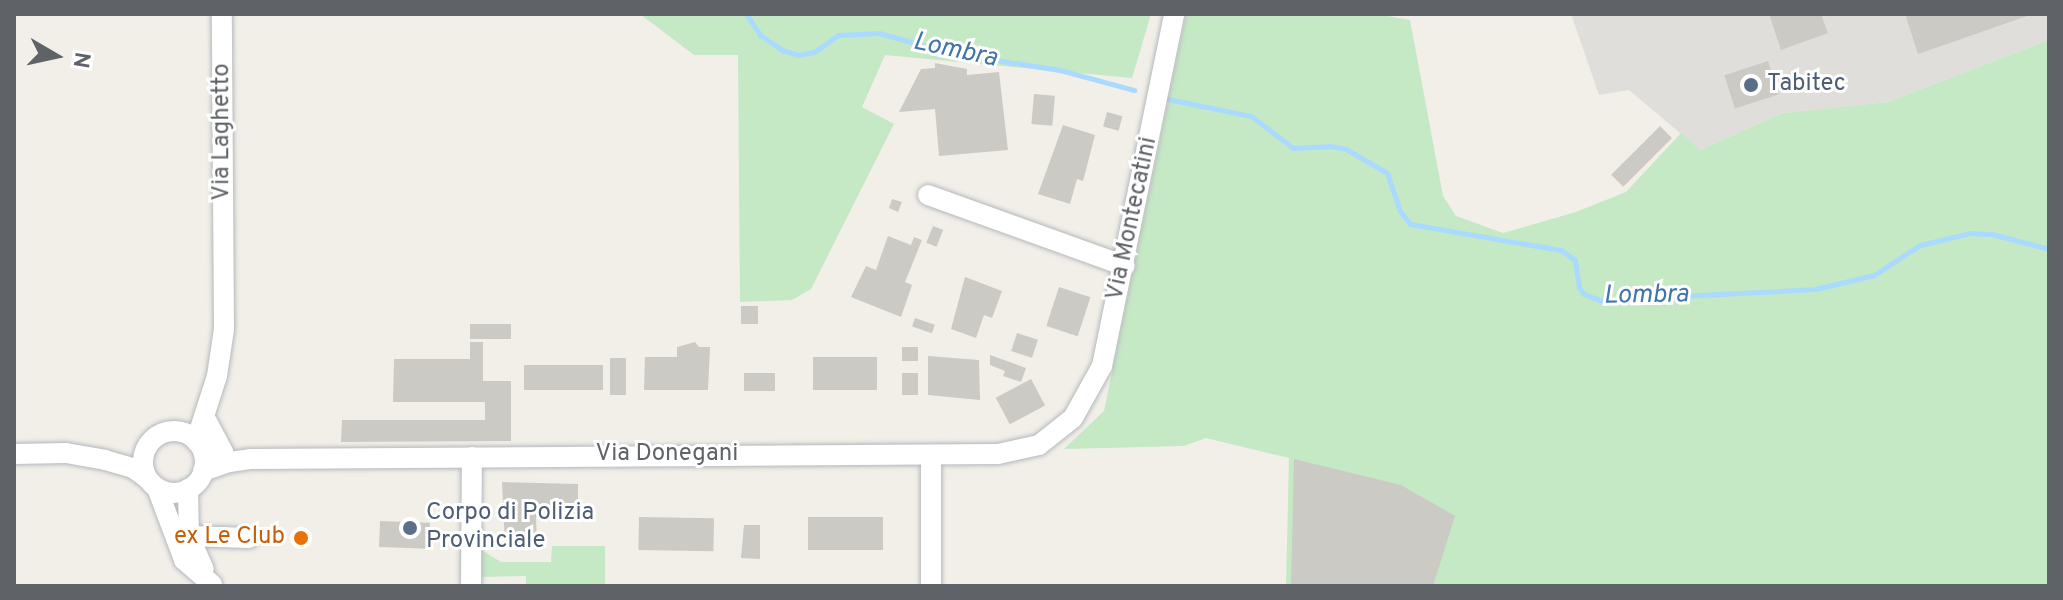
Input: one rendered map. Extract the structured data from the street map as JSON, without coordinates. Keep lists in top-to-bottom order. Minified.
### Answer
{"streets":{"street":["Via Laghetto","Via Montecatini","Via Donegani"]},"crossings":[["Via Laghetto","Via Donegani"],["Via Montecatini","Via Donegani"]],"water":["Lombra"],"places":["Tabitec","Corpo di Polizia Provinciale","ex Le Club"],"north":"right"}
